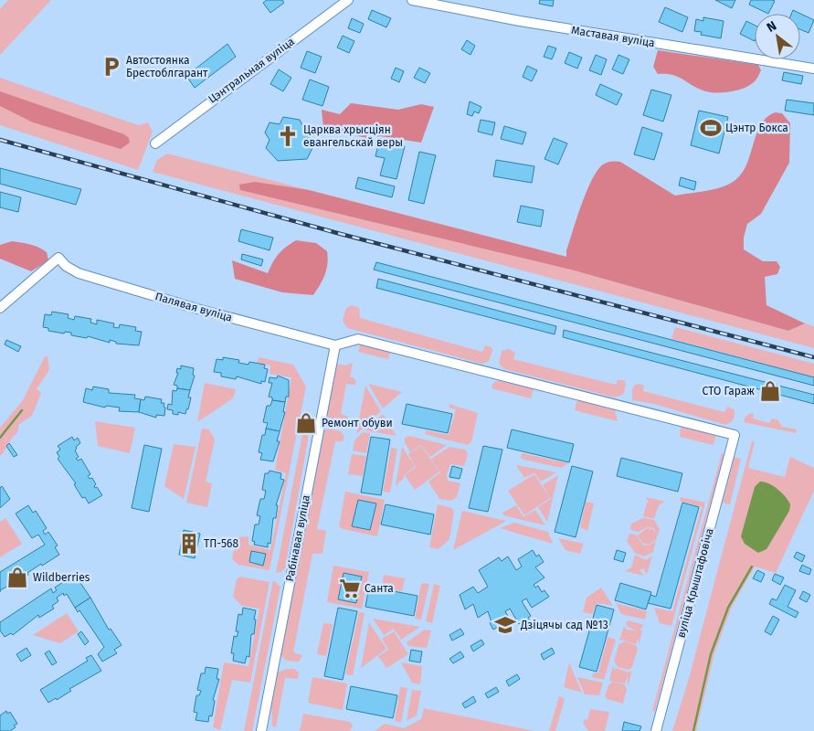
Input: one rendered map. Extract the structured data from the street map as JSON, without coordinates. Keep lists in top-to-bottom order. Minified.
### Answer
{"streets":{"street":["Маставая вуліца","Цэнтральная вуліца","Палявая вуліца","Рабінавая вуліца","вуліца Крыштафовіча"]},"crossings":[["Палявая вуліца","Рабінавая вуліца"],["Палявая вуліца","вуліца Крыштафовіча"],["Рабінавая вуліца","вуліца Крыштафовіча"]],"places":{"parking":["Автостоянка Брестоблгарант"],"sports":["Цэнтр Бокса"],"church":["Царква хрысціян евангельскай веры"],"shop":["СТО Гараж","Ремонт обуви","Wildberries"],"building":["ТП-568"],"supermarket":["Санта"],"school or university":["Дзіцячы сад №13"]},"north":"top left"}
